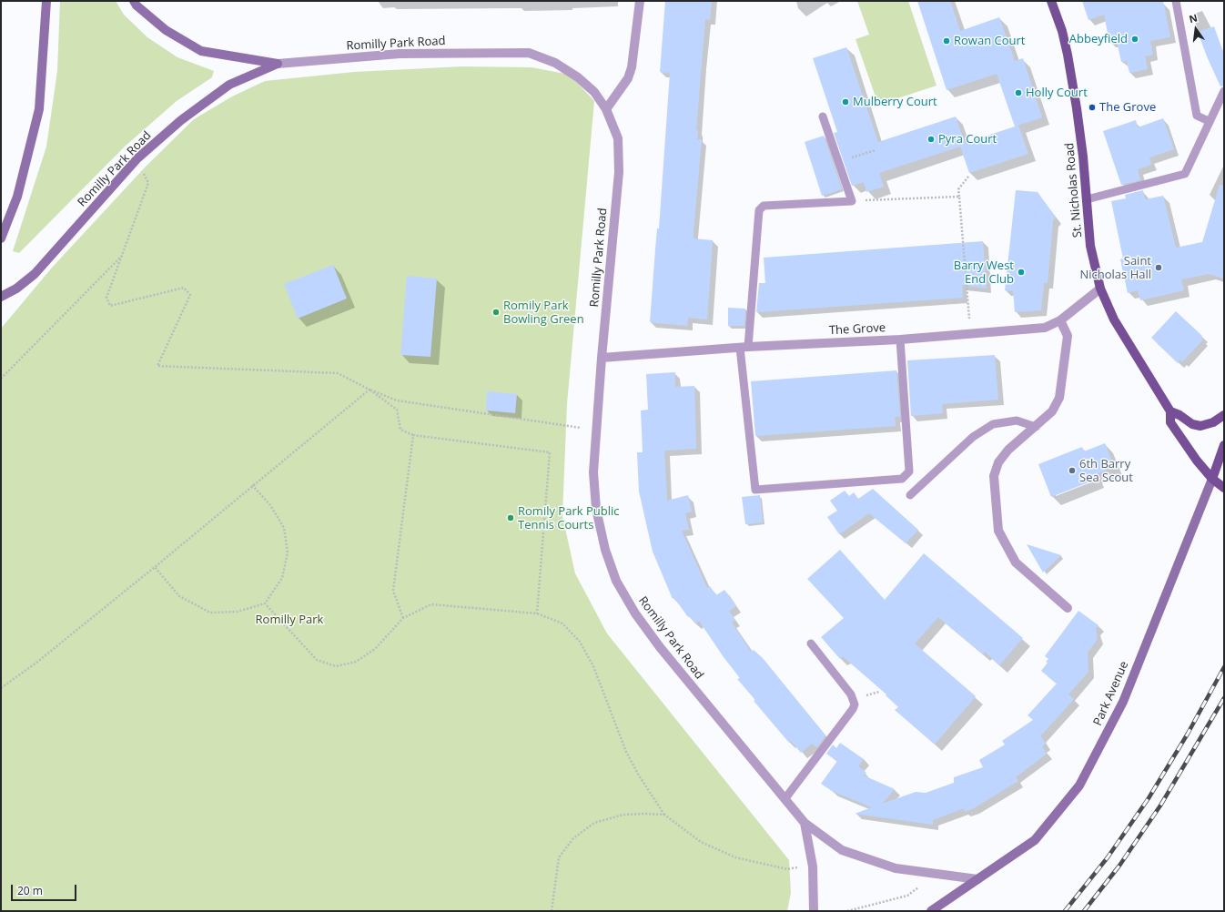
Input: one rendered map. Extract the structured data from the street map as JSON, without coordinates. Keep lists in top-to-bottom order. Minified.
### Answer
{"streets":{"main road":["St. Nicholas Road"],"street":["Romilly Park Road","The Grove","Park Avenue"]},"crossings":[["Romilly Park Road","The Grove"],["Romilly Park Road","Park Avenue"],["St. Nicholas Road","The Grove"],["St. Nicholas Road","Park Avenue"]],"parks":["Romilly Park"],"places":["Abbeyfield","Rowan Court","Holly Court","Mulberry Court","The Grove","Pyra Court","Saint Nicholas Hall","Barry West End Club","Romily Park Bowling Green","6th Barry Sea Scout","Romily Park Public Tennis Courts"],"scale_bar":"20 m","north":"top"}
